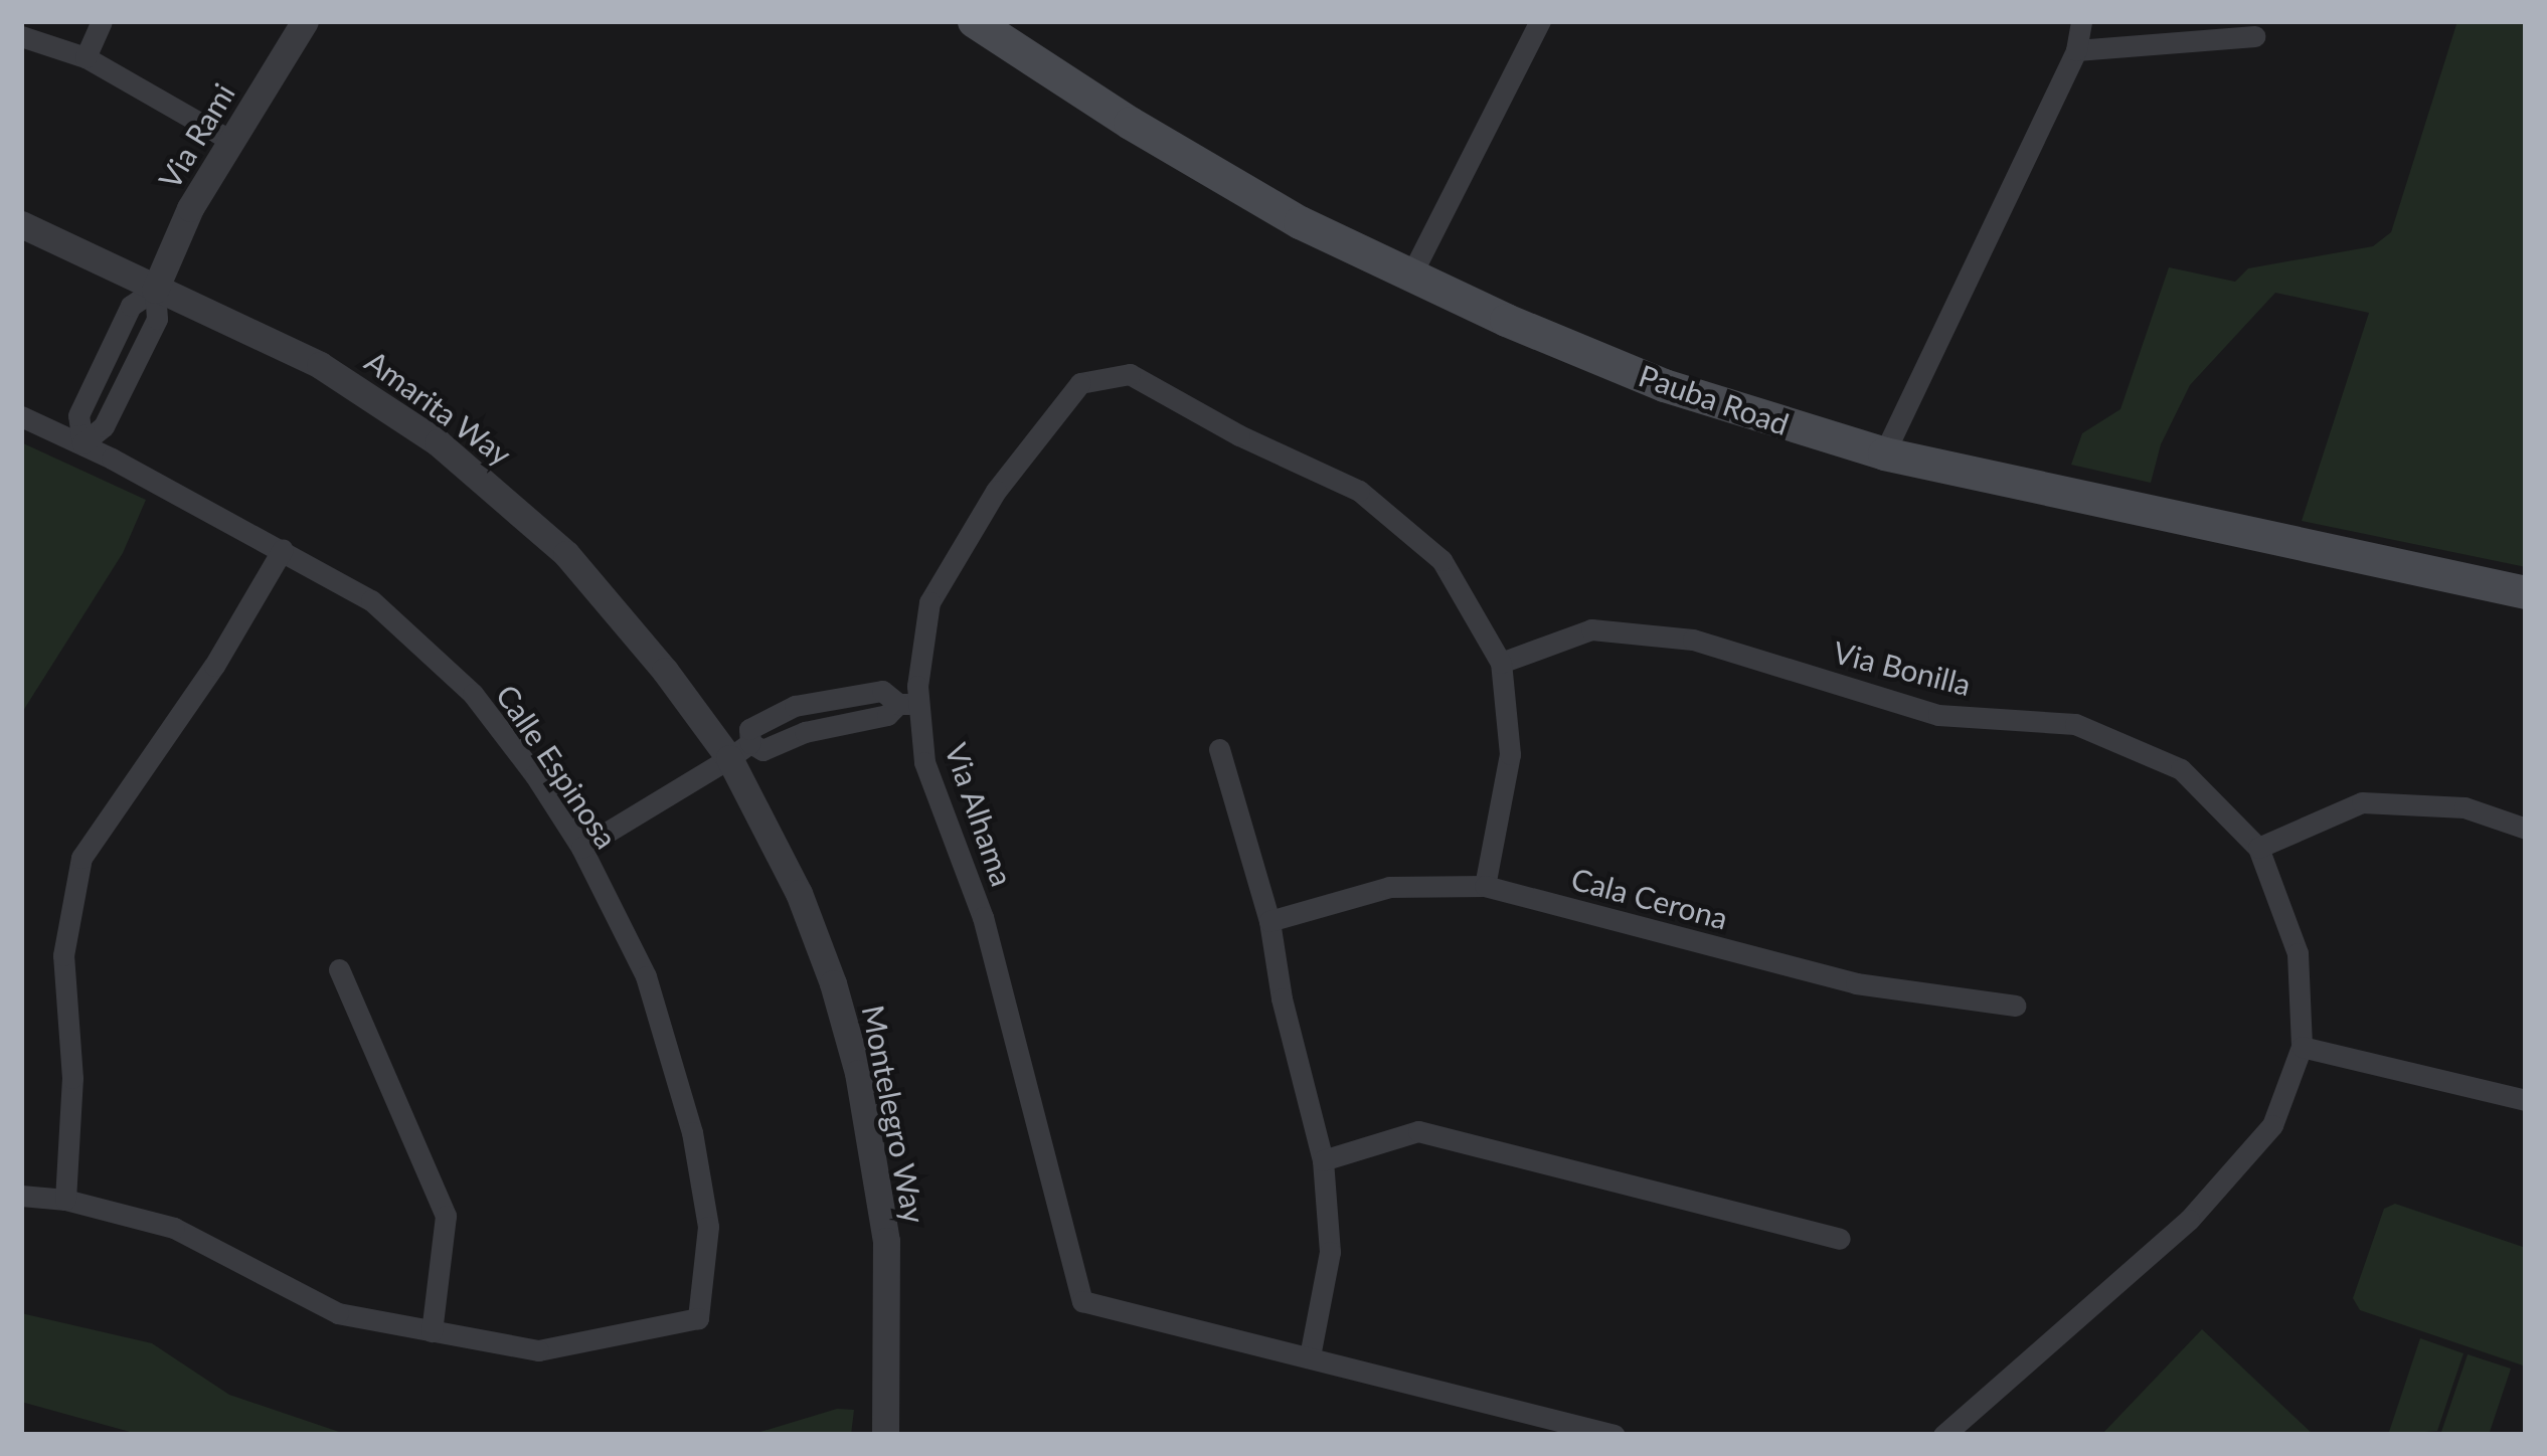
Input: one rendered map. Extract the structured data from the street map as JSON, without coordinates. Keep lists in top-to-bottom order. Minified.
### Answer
{"streets":{"main road":["Pauba Road"],"street":["Via Rami","Amarita Way","Via Bonilla","Calle Espinosa","Via Alhama","Cala Cerona","Montelegro Way"]},"crossings":[["Via Rami","Amarita Way"],["Via Rami","Calle Espinosa"],["Amarita Way","Montelegro Way"],["Via Bonilla","Via Alhama"]]}
